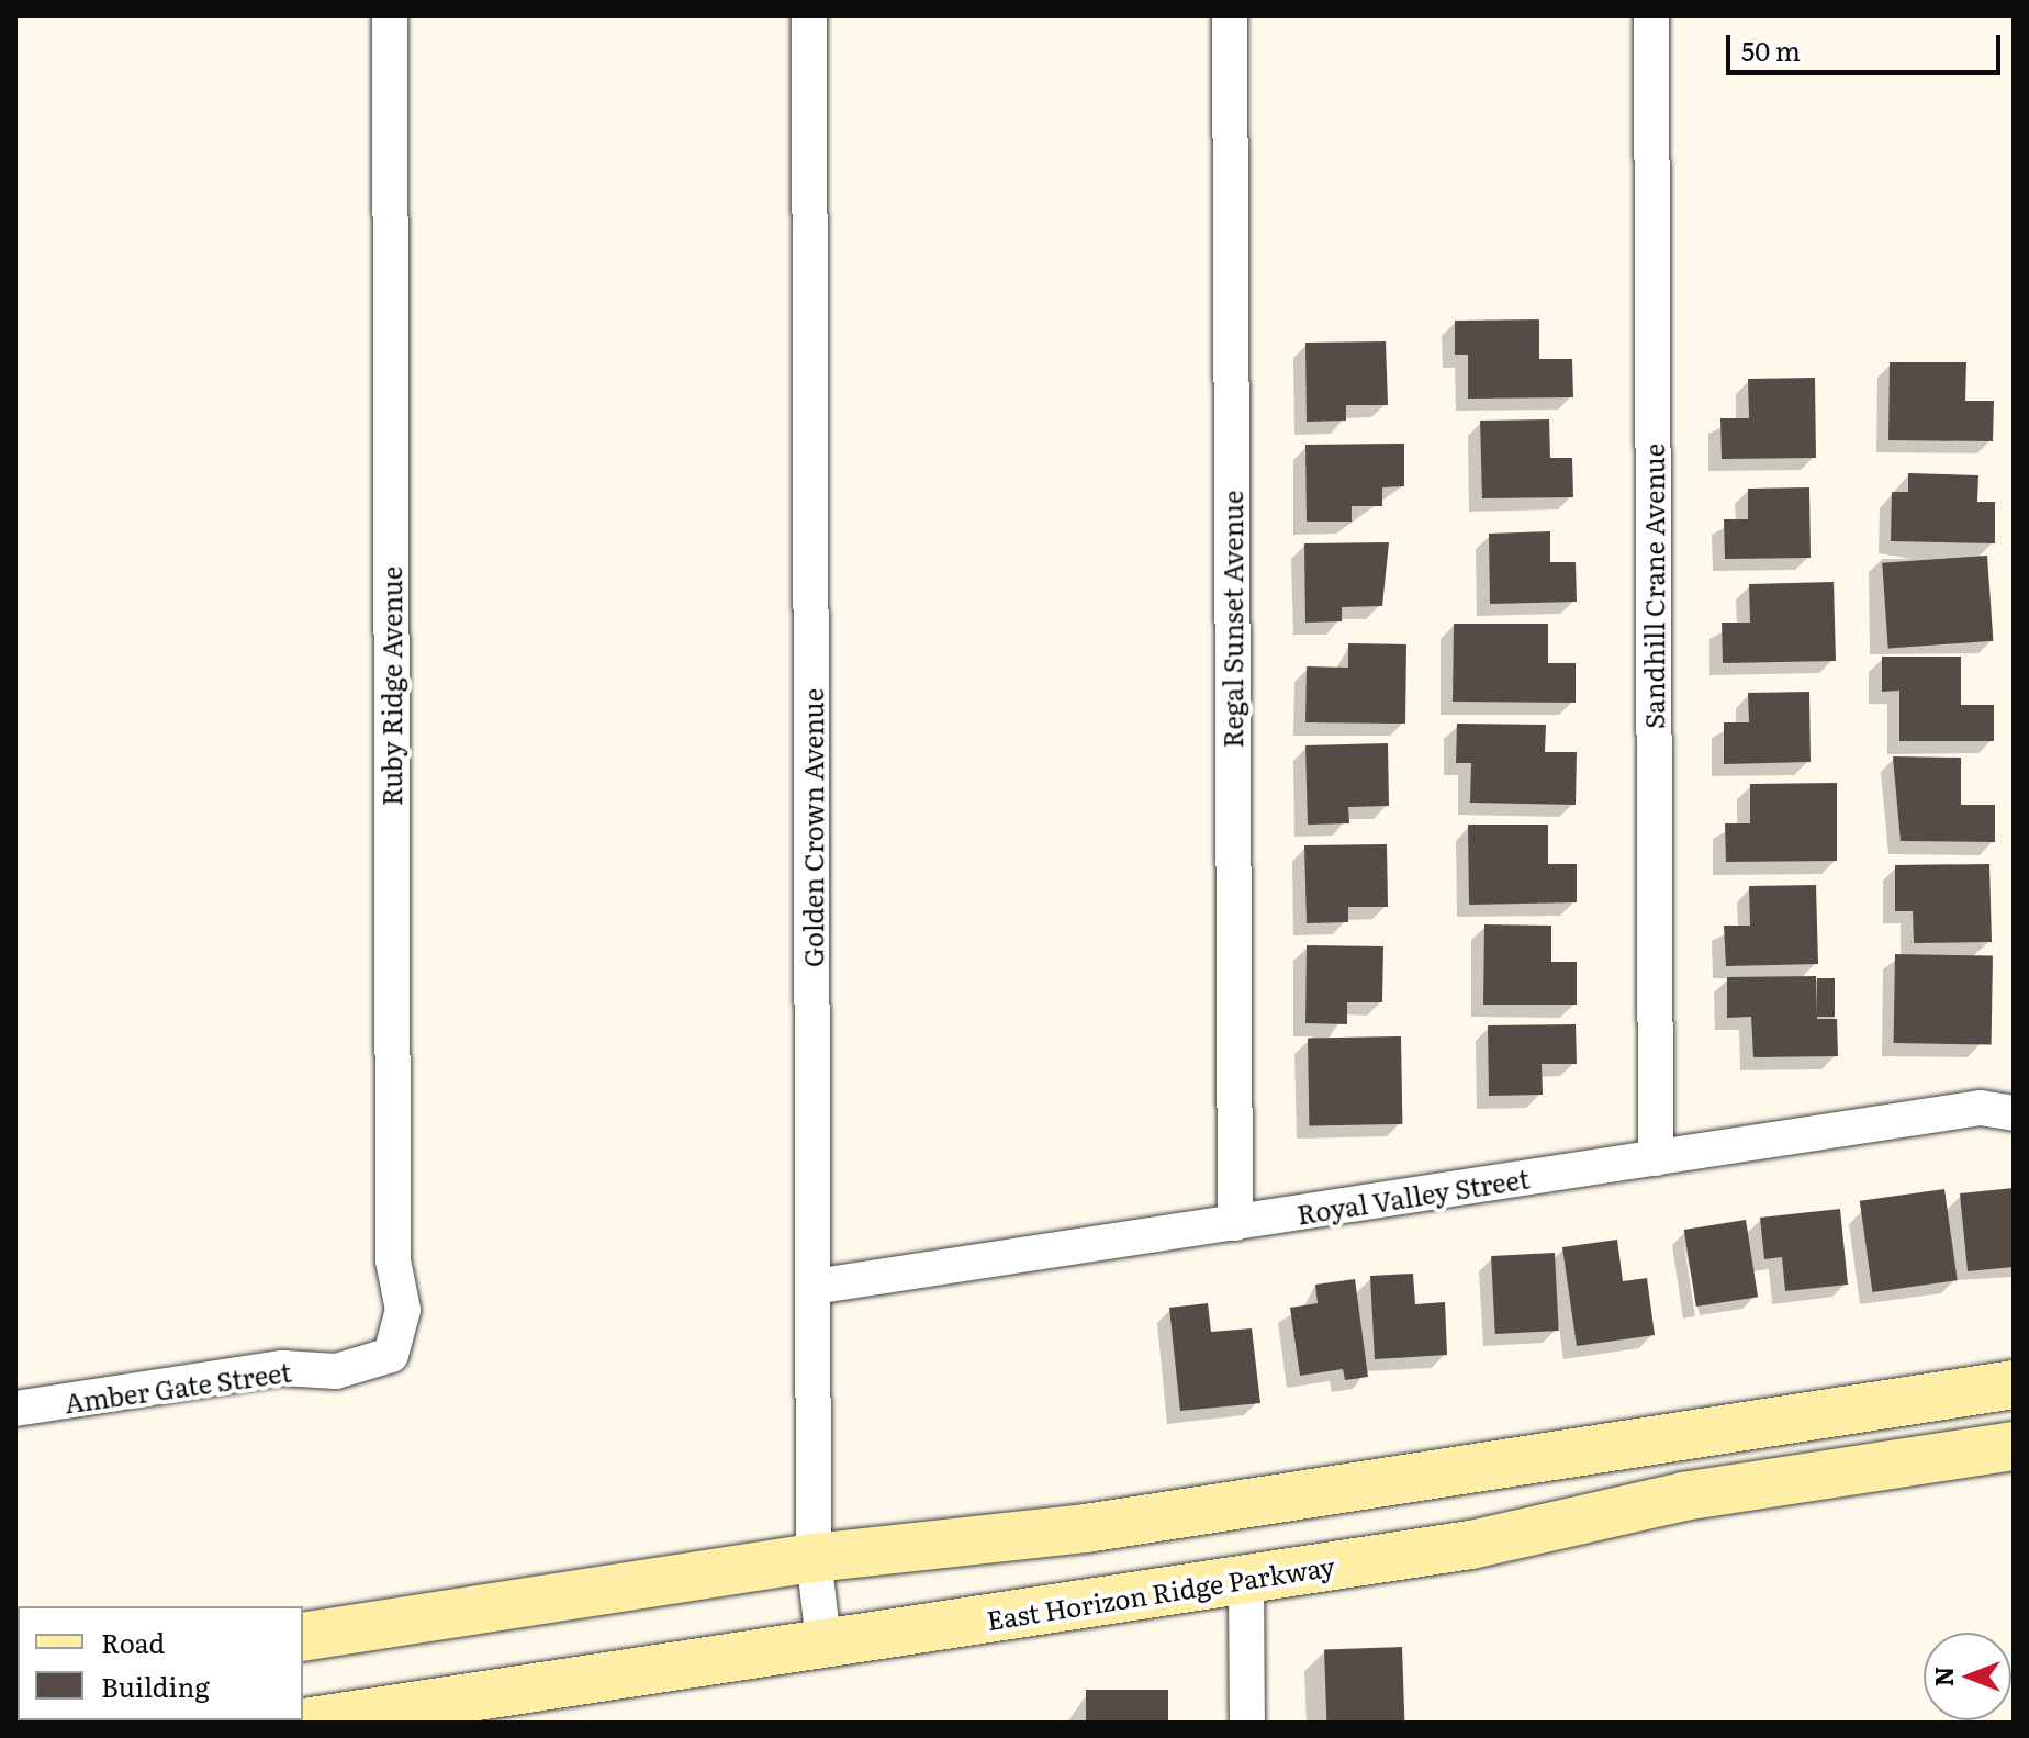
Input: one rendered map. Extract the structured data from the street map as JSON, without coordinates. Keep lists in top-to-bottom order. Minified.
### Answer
{"streets":{"main road":["East Horizon Ridge Parkway"],"street":["Sandhill Crane Avenue","Regal Sunset Avenue","Ruby Ridge Avenue","Golden Crown Avenue","Royal Valley Street","Amber Gate Street"]},"crossings":[["Sandhill Crane Avenue","Royal Valley Street"],["Regal Sunset Avenue","Royal Valley Street"],["Ruby Ridge Avenue","Amber Gate Street"],["Golden Crown Avenue","Royal Valley Street"],["Golden Crown Avenue","East Horizon Ridge Parkway"]],"legend":["Road","Building"],"scale_bar":"50 m","north":"left"}
